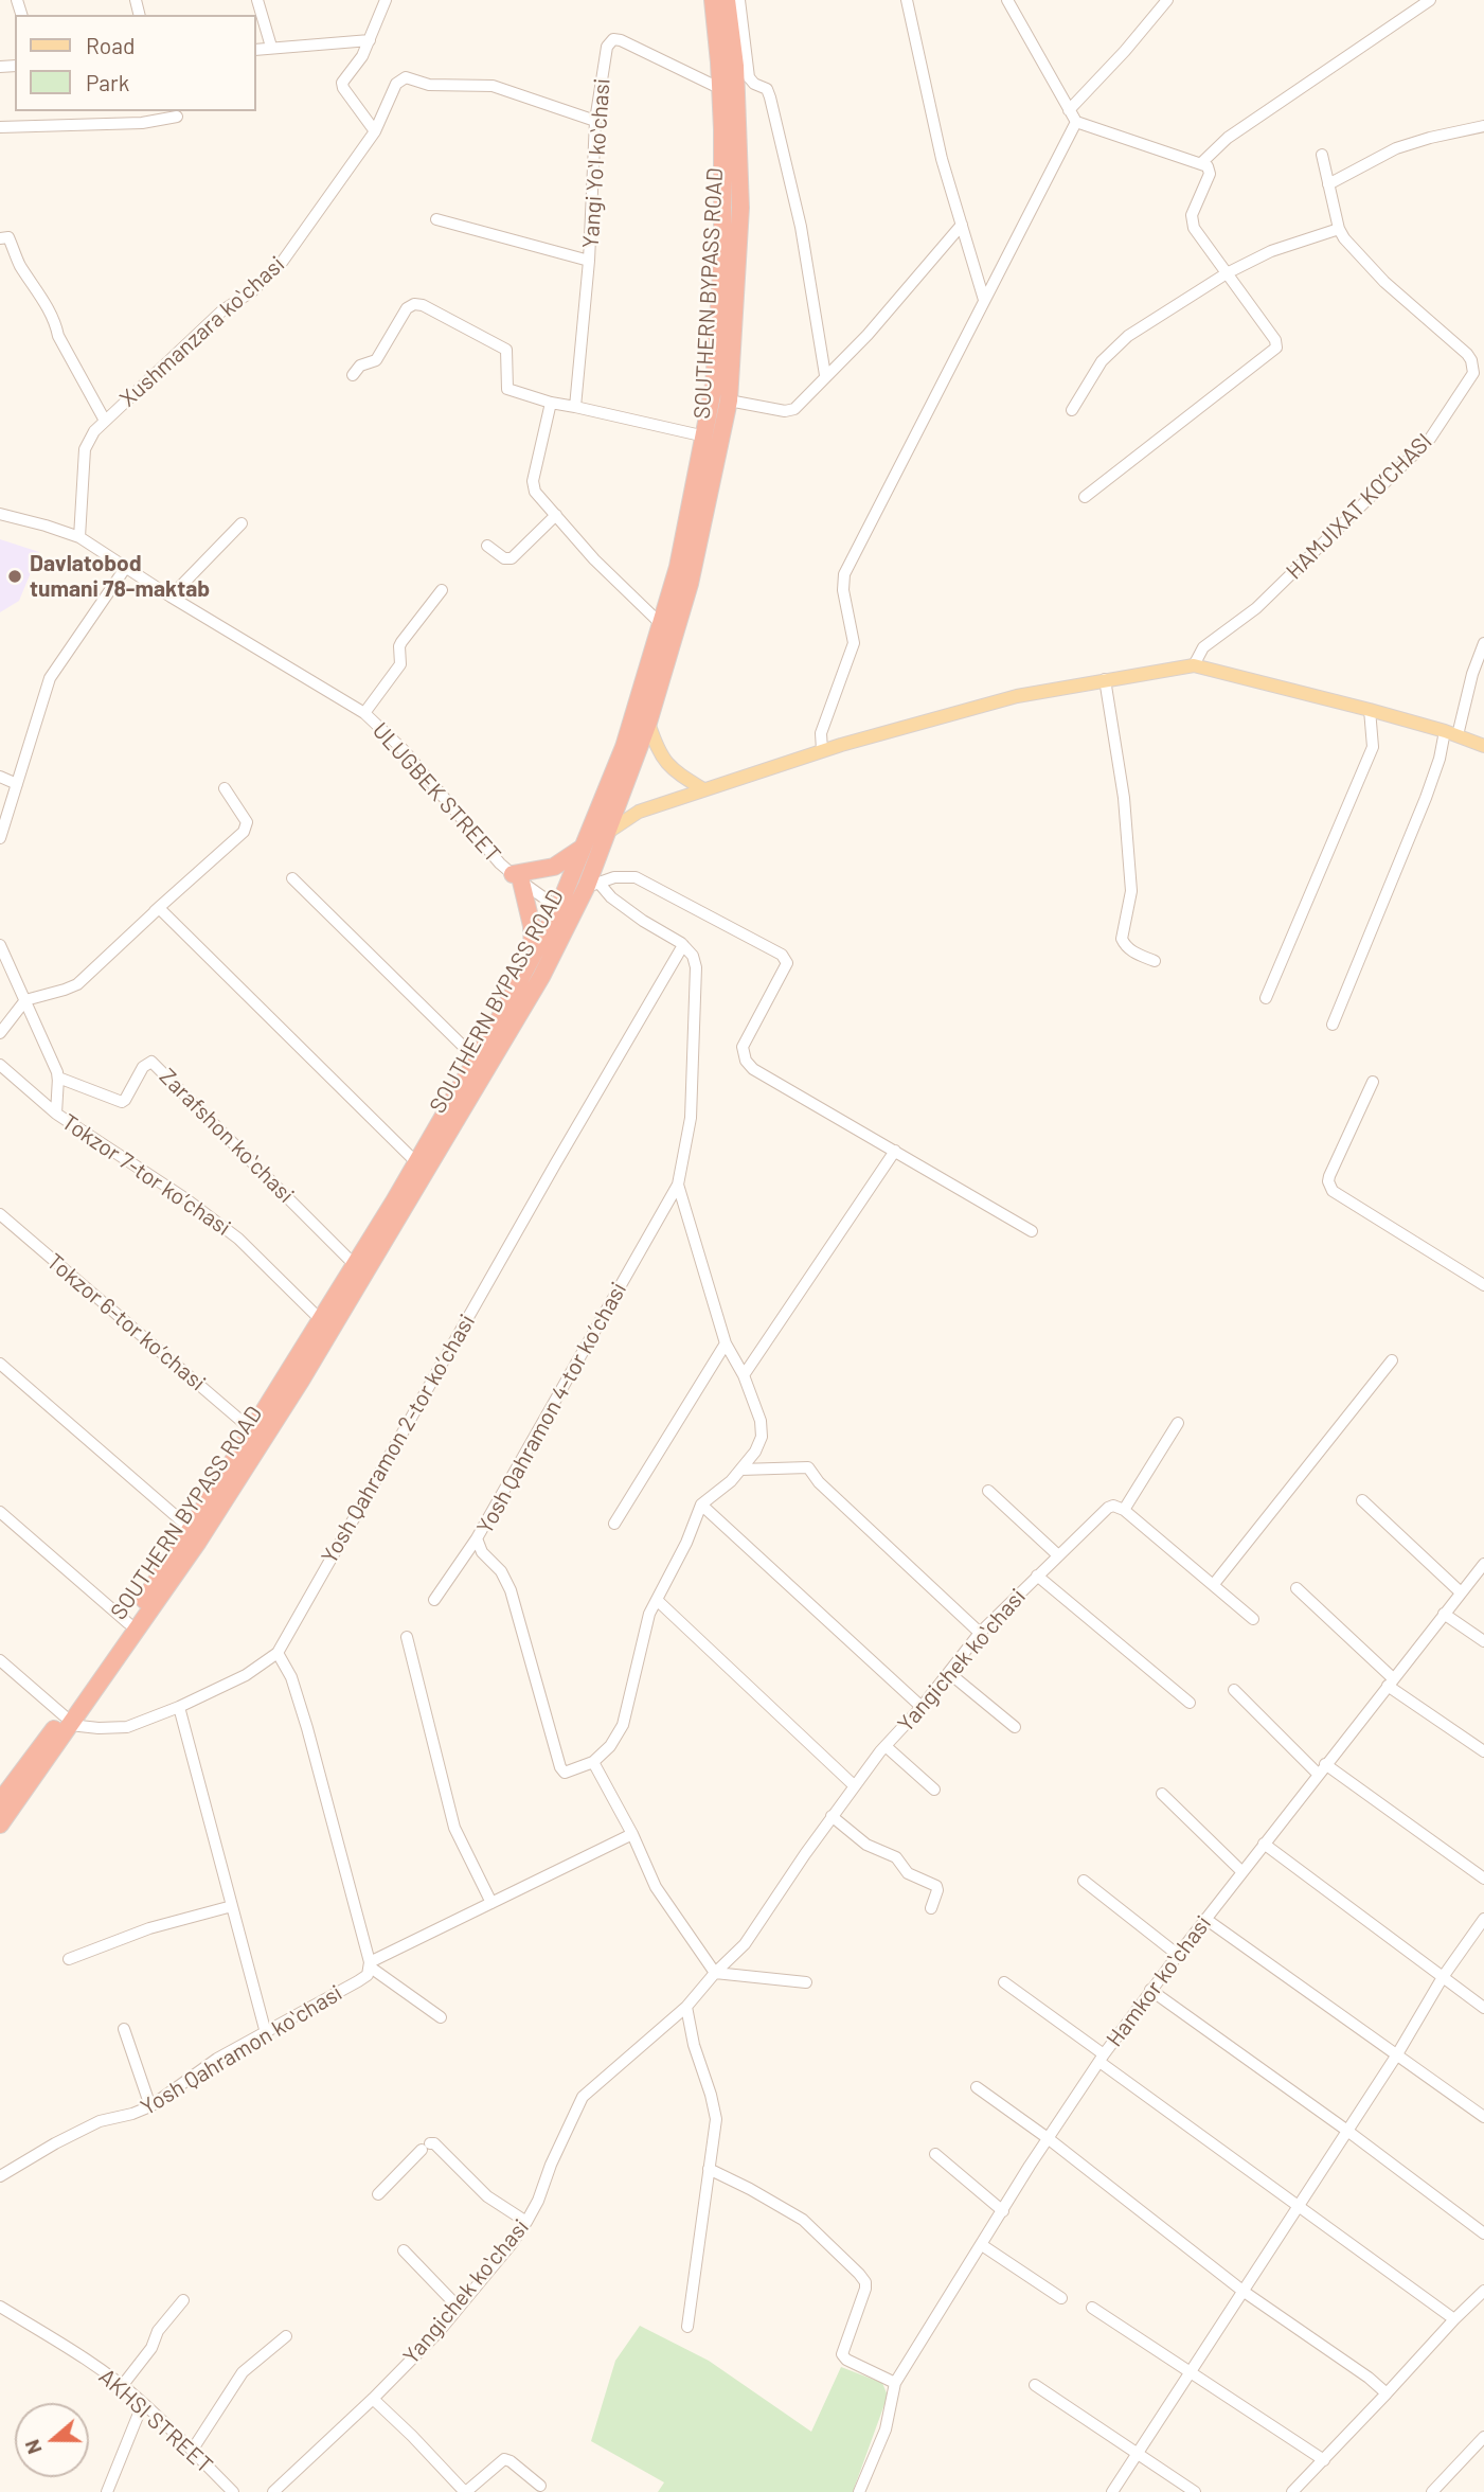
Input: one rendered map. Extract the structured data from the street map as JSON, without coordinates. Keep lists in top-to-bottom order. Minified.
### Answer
{"streets":{"highway":["SOUTHERN BYPASS ROAD"],"street":["Yangi Yoʻl koʻchasi","Xushmanzara koʻchasi","HAMJIXAT KO’CHASI","ULUGBEK STREET","Zarafshon koʻchasi","Tokzor 7-tor koʼchasi","Tokzor 6-tor koʼchasi","Yosh Qahramon 4-tor koʼchasi","Yosh Qahramon 2-tor koʼchasi","Yangichek koʻchasi","Hamkor koʻchasi","Yosh Qahramon koʻchasi","AKHSI STREET"]},"crossings":[["Yangi Yoʻl koʻchasi","SOUTHERN BYPASS ROAD"],["Yangi Yoʻl koʻchasi","Xushmanzara koʻchasi"],["SOUTHERN BYPASS ROAD","ULUGBEK STREET"],["SOUTHERN BYPASS ROAD","Zarafshon koʻchasi"],["SOUTHERN BYPASS ROAD","Tokzor 7-tor koʼchasi"],["SOUTHERN BYPASS ROAD","Tokzor 6-tor koʼchasi"],["Xushmanzara koʻchasi","ULUGBEK STREET"]],"places":["Davlatobod tumani 78-maktab"],"legend":["Road","Park"],"north":"left"}
